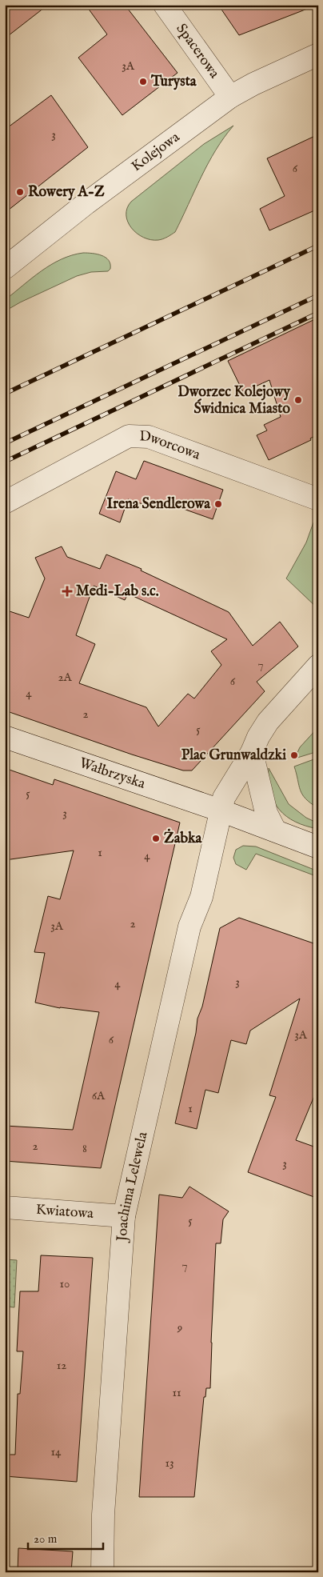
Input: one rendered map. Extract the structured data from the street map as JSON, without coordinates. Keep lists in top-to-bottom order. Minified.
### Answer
{"streets":{"street":["Spacerowa","Kolejowa","Dworcowa","Wałbrzyska","Joachima Lelewela","Kwiatowa"]},"crossings":[["Spacerowa","Kolejowa"],["Wałbrzyska","Joachima Lelewela"],["Joachima Lelewela","Kwiatowa"]],"places":{"other":["Turysta","Rowery A-Z","Dworzec Kolejowy Świdnica Miasto","Irena Sendlerowa","Plac Grunwaldzki","Żabka"],"health":["Medi-Lab s.c."]},"house_numbers":["3A","3","6","7","2A","6","4","2","5","5","3","1","4","2","3A","3","4","3A","6","6A","1","2","8","3","5","7","10","9","12","11","14","13"],"scale_bar":"20 m"}
